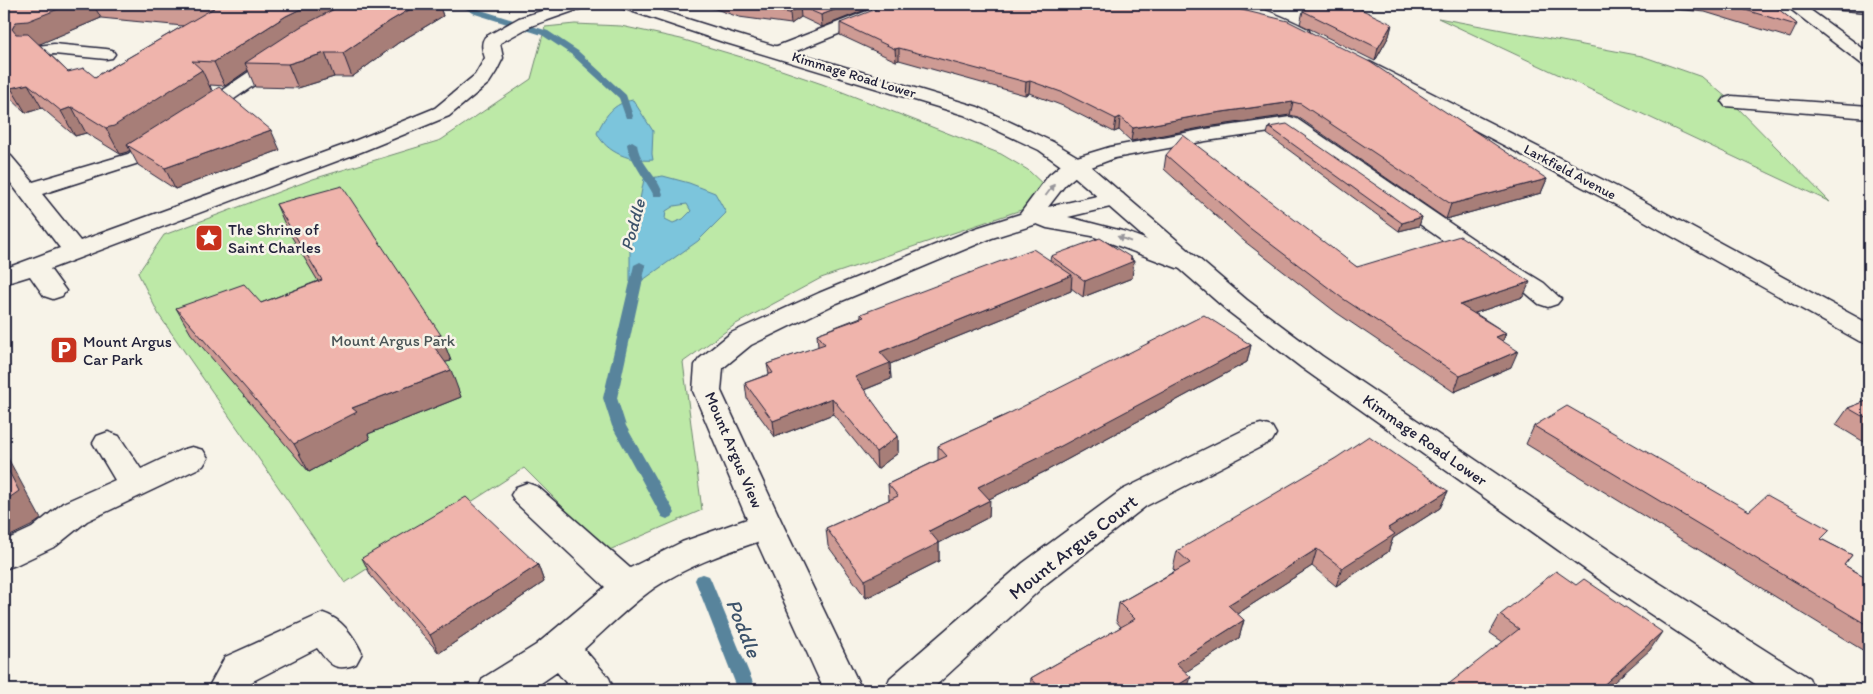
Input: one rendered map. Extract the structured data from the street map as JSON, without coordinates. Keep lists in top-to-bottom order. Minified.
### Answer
{"streets":{"street":["Kimmage Road Lower","Larkfield Avenue","Mount Argus View","Mount Argus Court"]},"crossings":[["Kimmage Road Lower","Mount Argus View"]],"water":["Poddle"],"parks":["Mount Argus Park"],"places":{"place":["The Shrine of Saint Charles"],"parking":["Mount Argus Car Park"]}}
